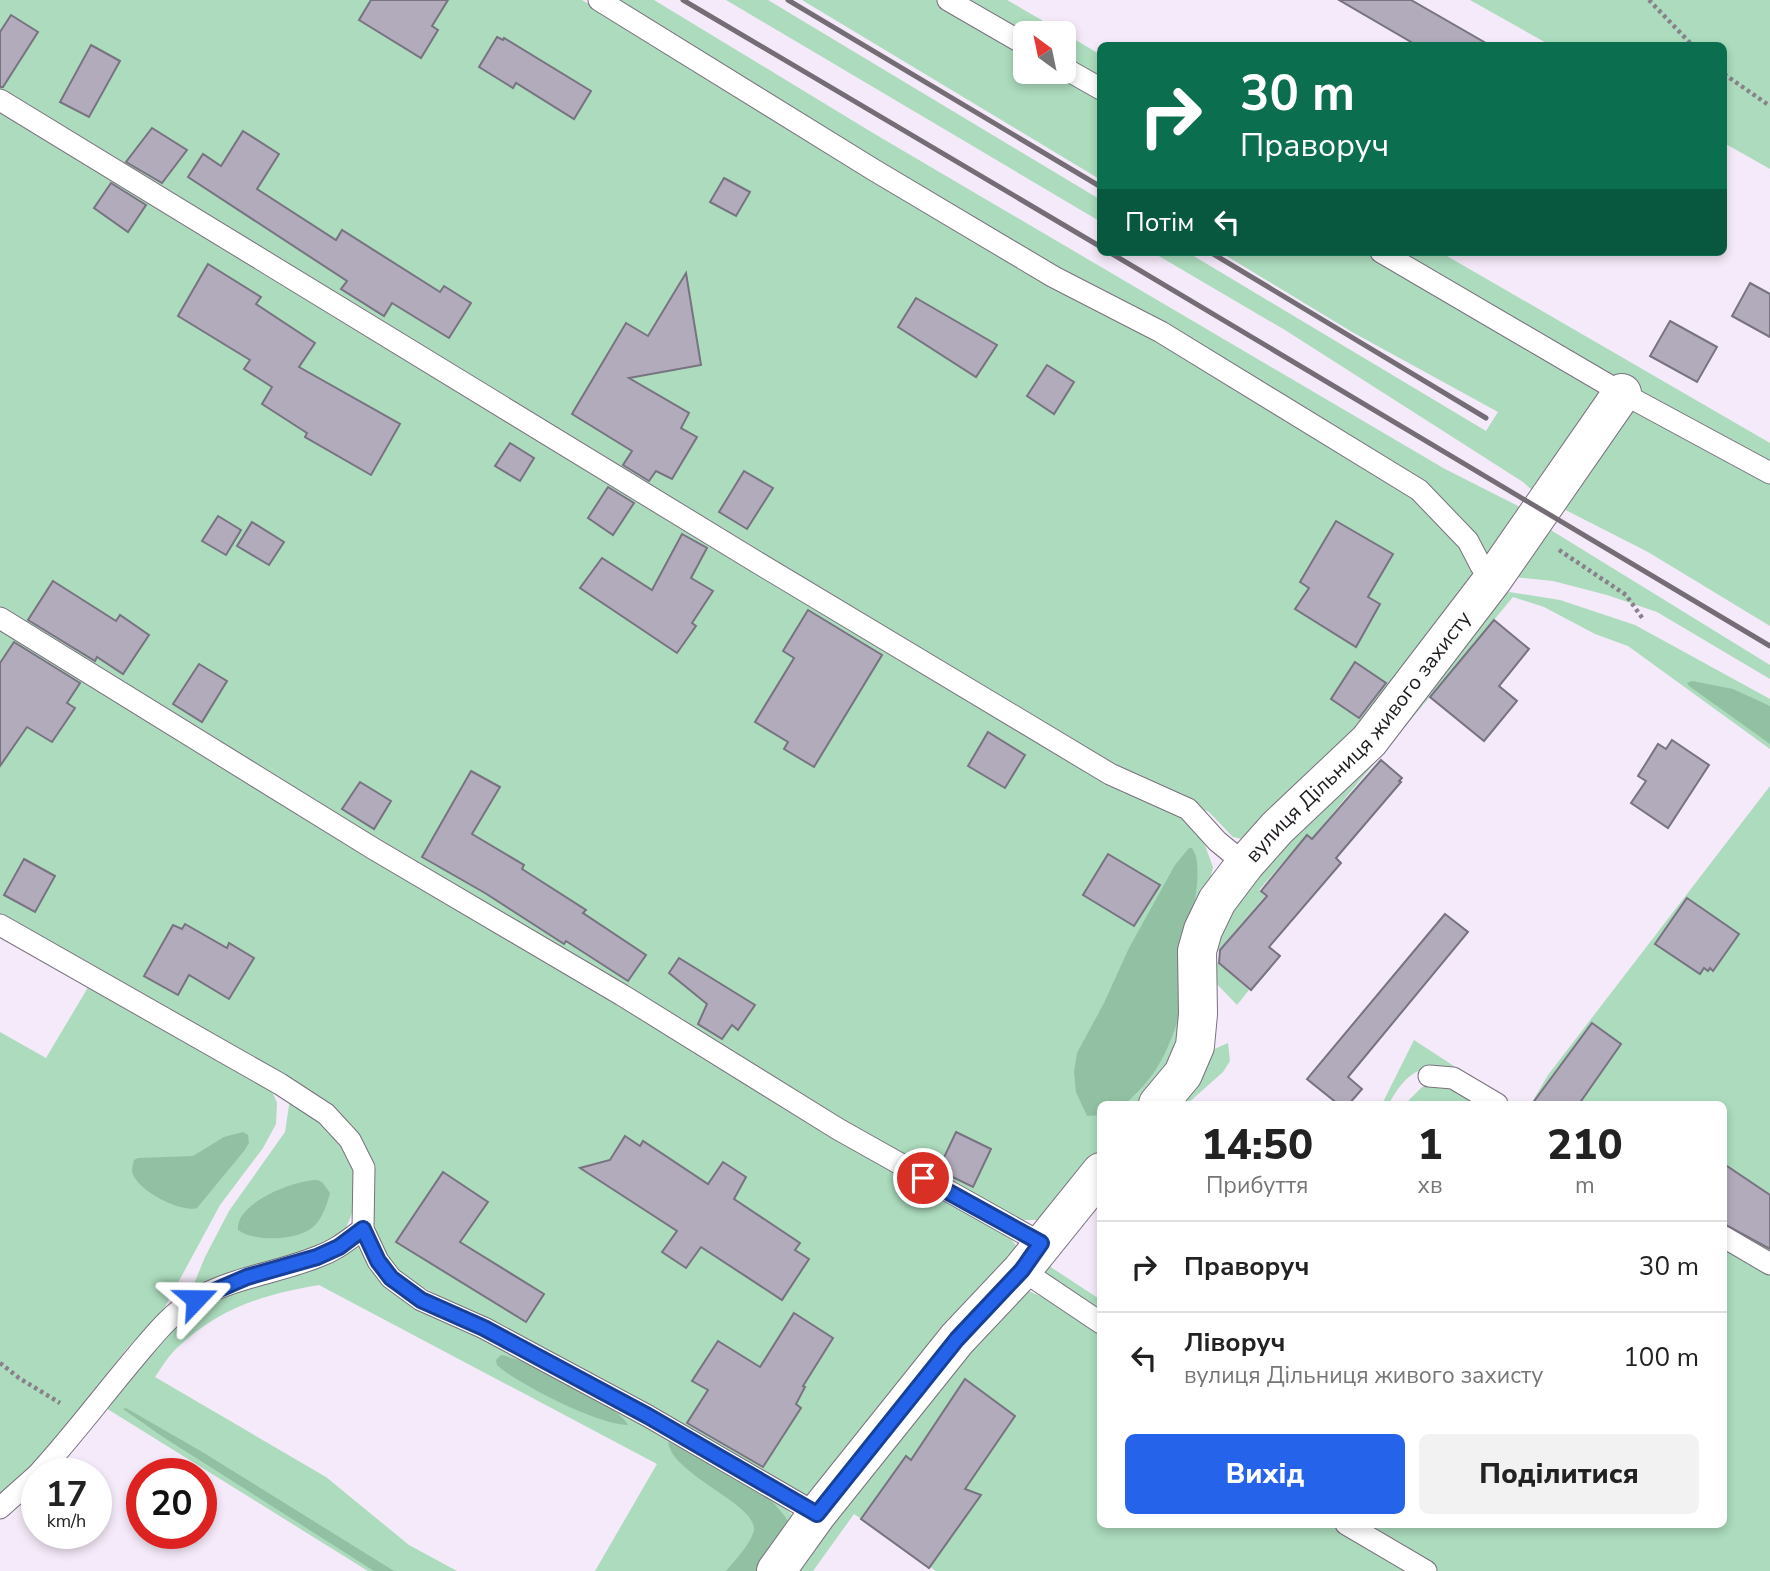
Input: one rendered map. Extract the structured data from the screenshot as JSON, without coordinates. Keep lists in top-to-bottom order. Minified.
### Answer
{"streets":{"street":["вулиця Дільниця живого захисту"]},"north":"top left","page":{"turn":["30 m","Праворуч"],"then":"Потім","eta":["14:50","Прибуття","1","хв","210","m"],"list":[{"name":"Праворуч","value":"30 m"},{"name":"Ліворуч","note":"вулиця Дільниця живого захисту","value":"100 m"}],"buttons":["Вихід","Поділитися"],"speed":"17 km/h","limit":"20"}}
